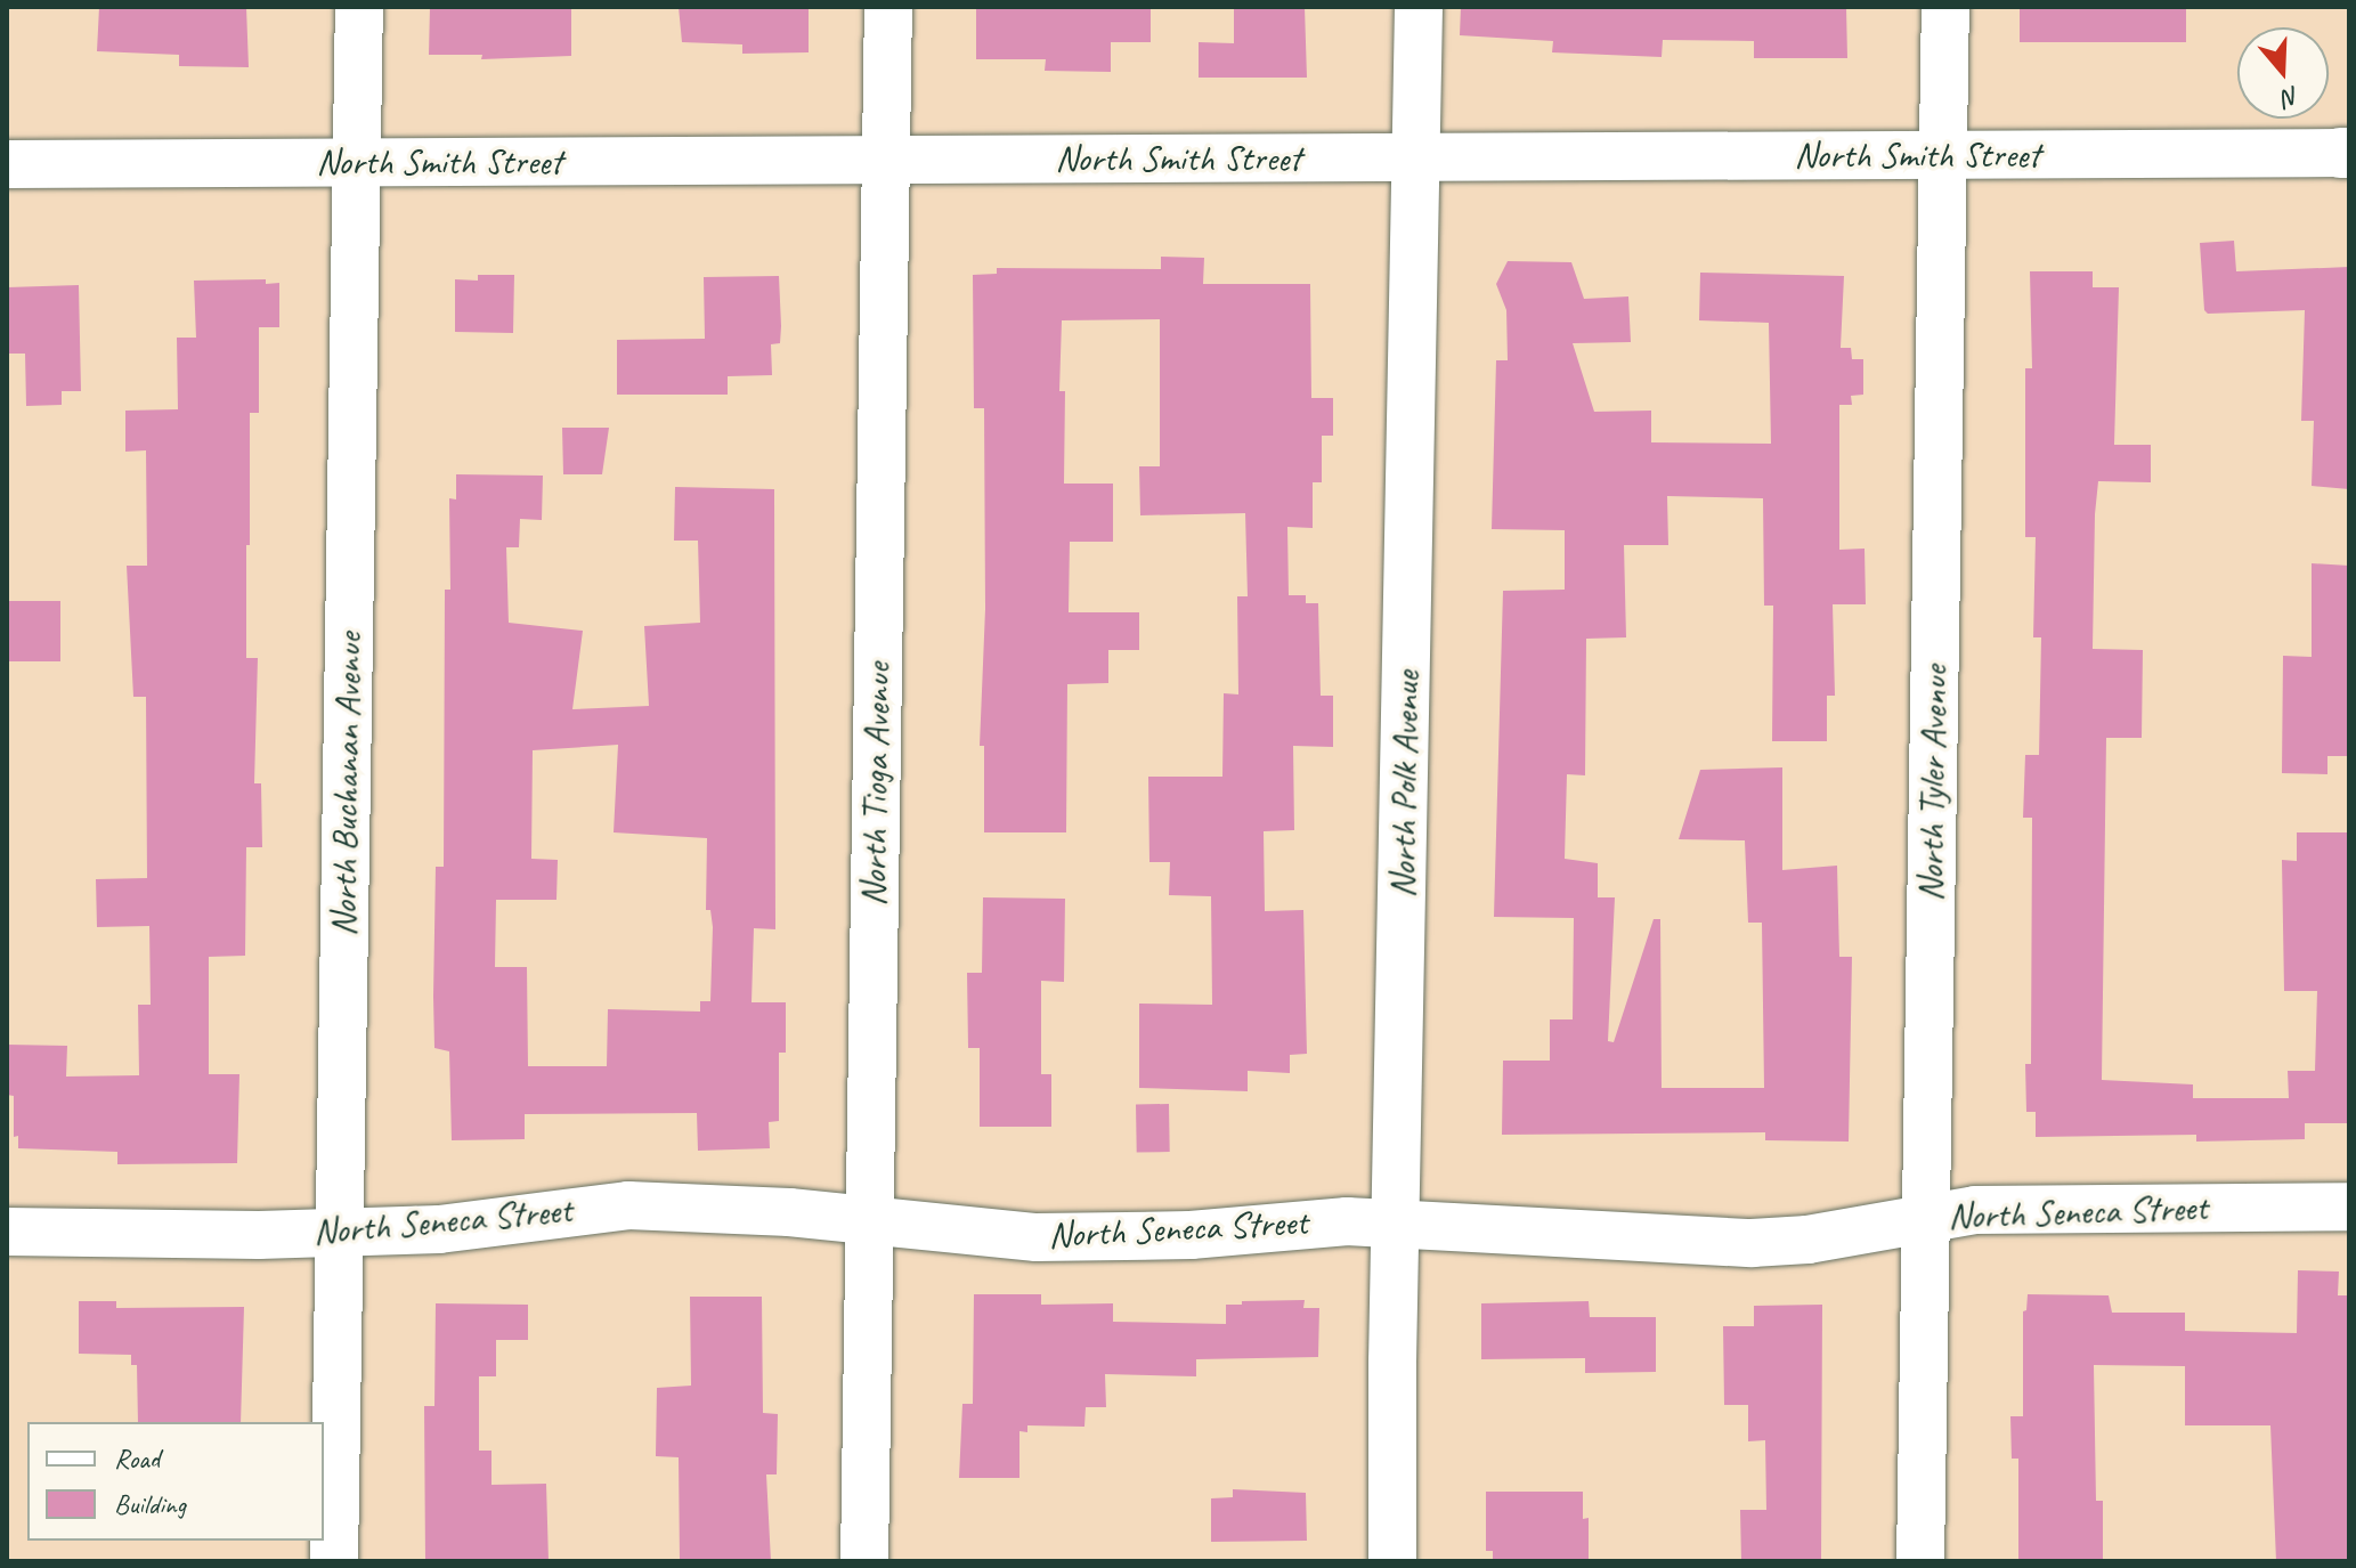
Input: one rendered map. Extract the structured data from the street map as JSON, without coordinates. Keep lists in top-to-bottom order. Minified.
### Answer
{"streets":{"street":["North Smith Street","North Tyler Avenue","North Buchanan Avenue","North Tioga Avenue","North Polk Avenue","North Seneca Street"]},"crossings":[["North Smith Street","North Tyler Avenue"],["North Smith Street","North Buchanan Avenue"],["North Smith Street","North Tioga Avenue"],["North Smith Street","North Polk Avenue"],["North Tyler Avenue","North Seneca Street"],["North Buchanan Avenue","North Seneca Street"],["North Tioga Avenue","North Seneca Street"],["North Polk Avenue","North Seneca Street"]],"legend":["Road","Building"],"north":"bottom"}
